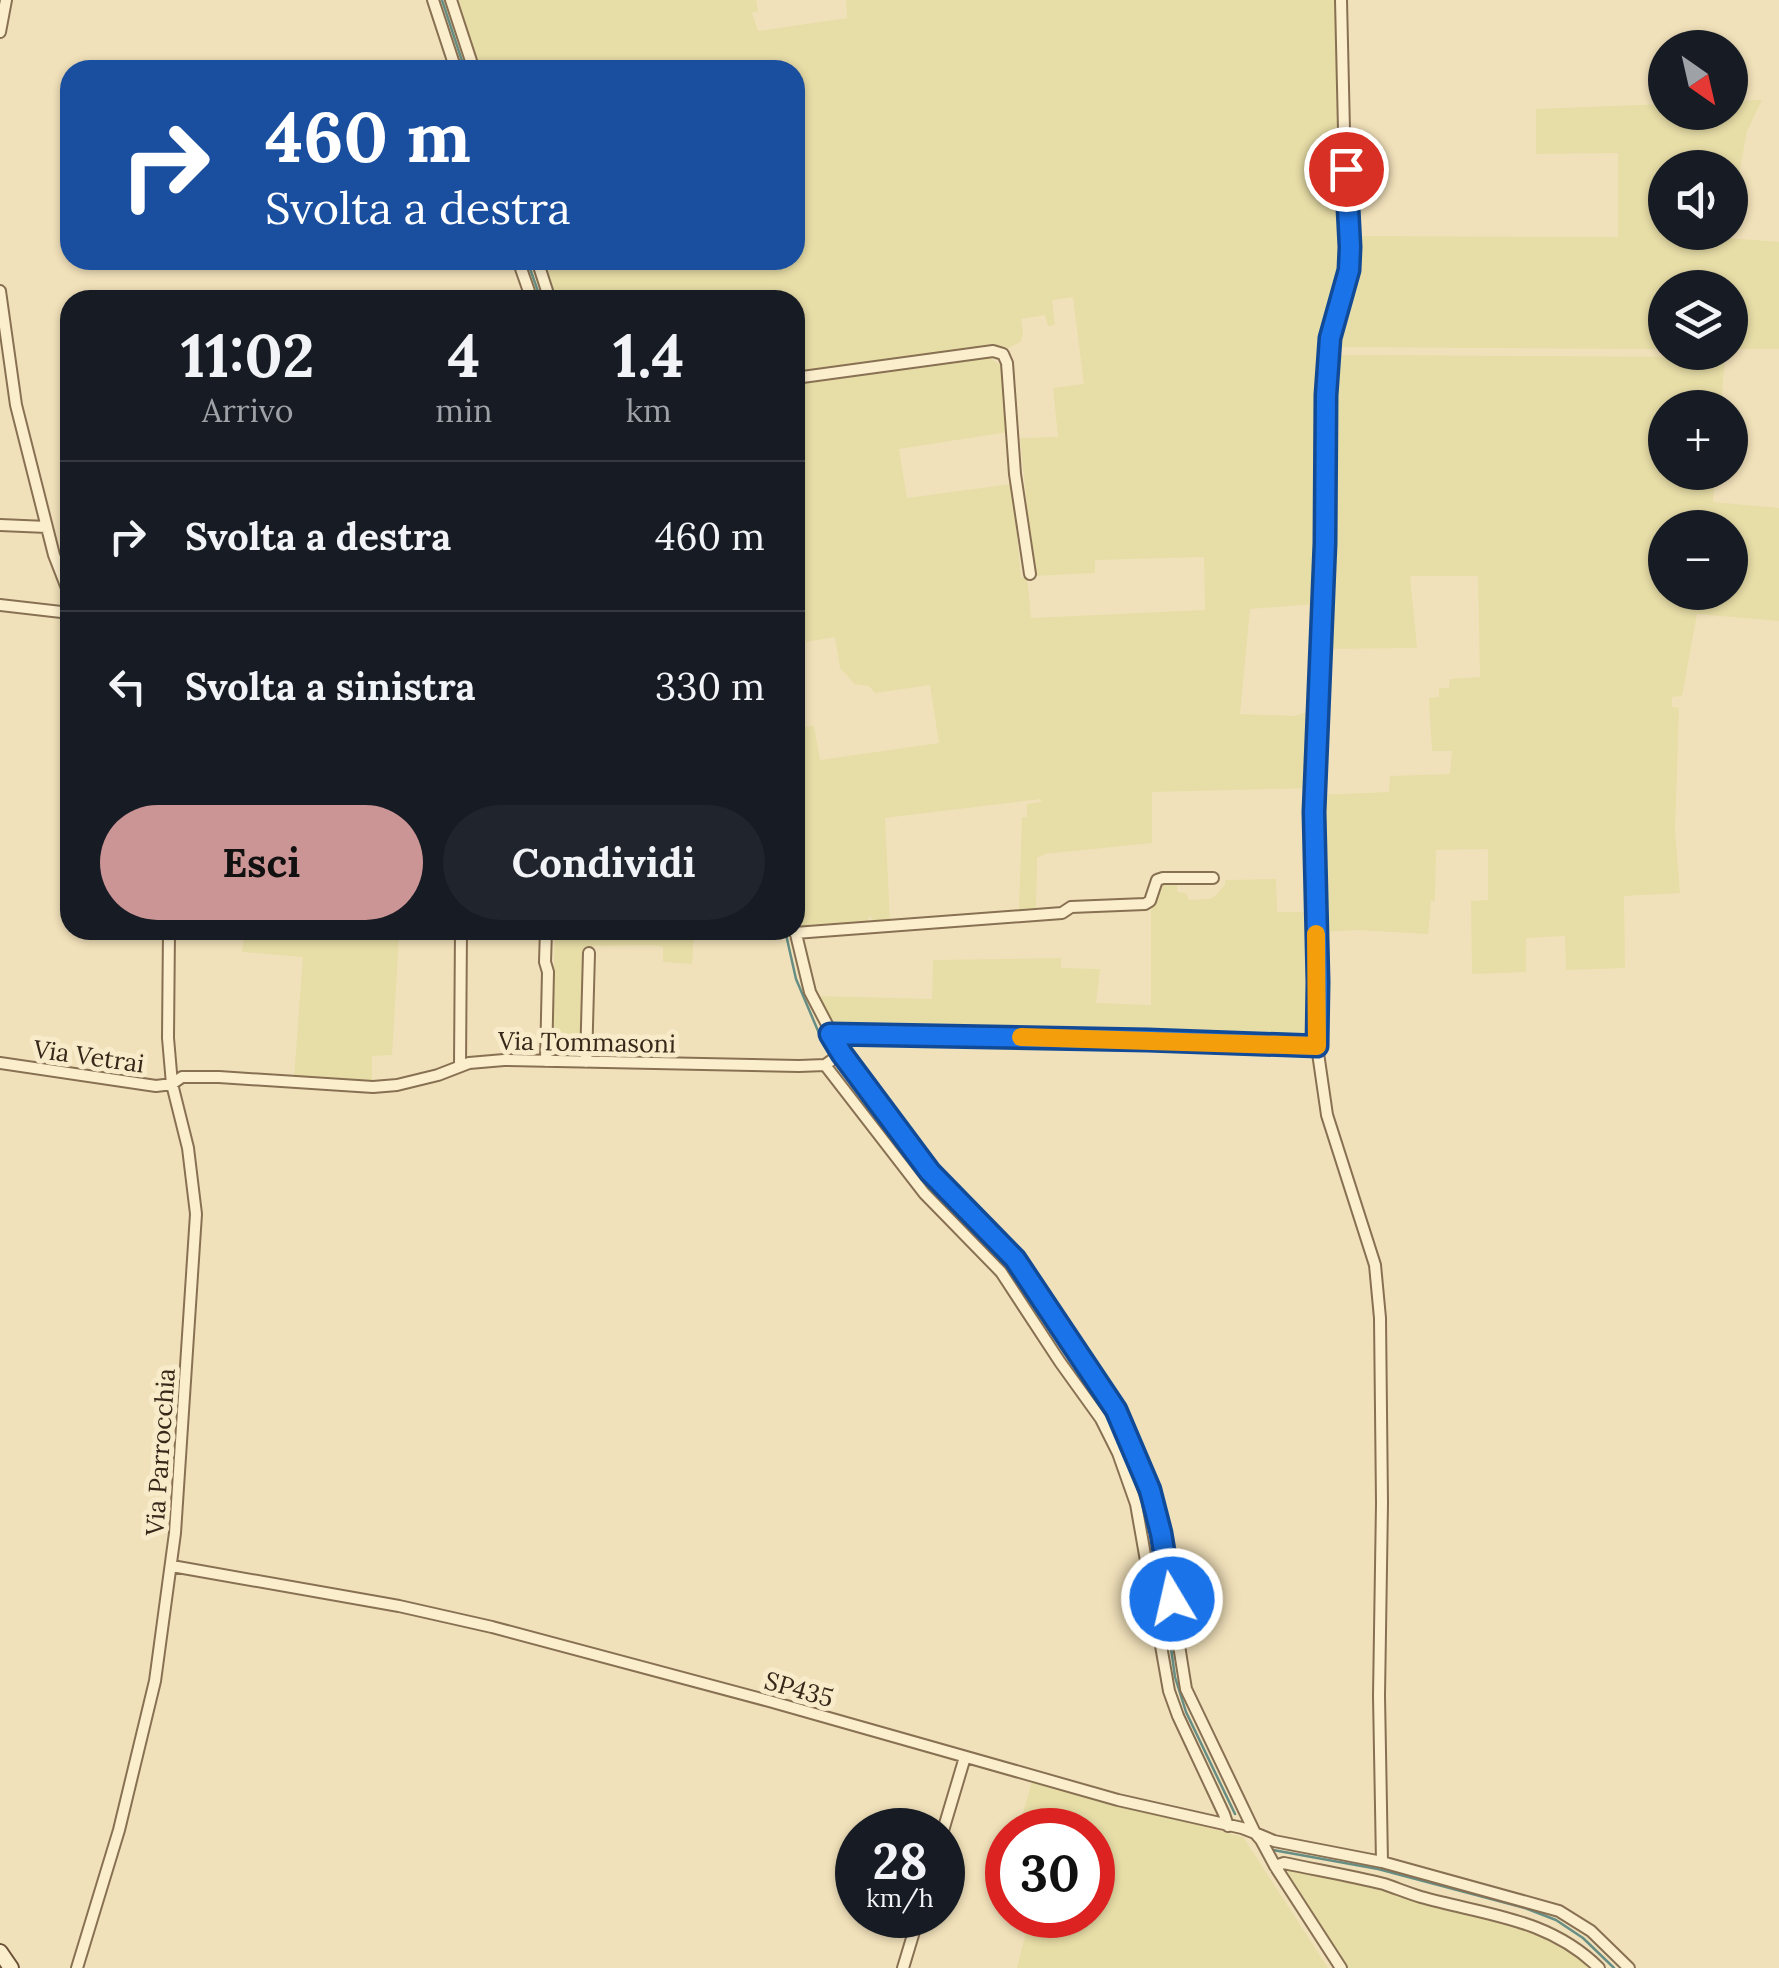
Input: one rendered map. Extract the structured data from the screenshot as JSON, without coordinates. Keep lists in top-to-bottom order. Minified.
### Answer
{"streets":{"street":["Via Tommasoni","Via Vetrai","Via Parrocchia","SP435"]},"crossings":[["Via Tommasoni","Via Vetrai"],["Via Tommasoni","Via Parrocchia"],["Via Vetrai","Via Parrocchia"],["Via Parrocchia","SP435"]],"north":"bottom right","page":{"map_buttons":["+","−"],"turn":["460 m","Svolta a destra"],"eta":["11:02","Arrivo","4","min","1.4","km"],"list":[{"name":"Svolta a destra","value":"460 m"},{"name":"Svolta a sinistra","value":"330 m"}],"buttons":["Esci","Condividi"],"speed":"28 km/h","limit":"30"}}
